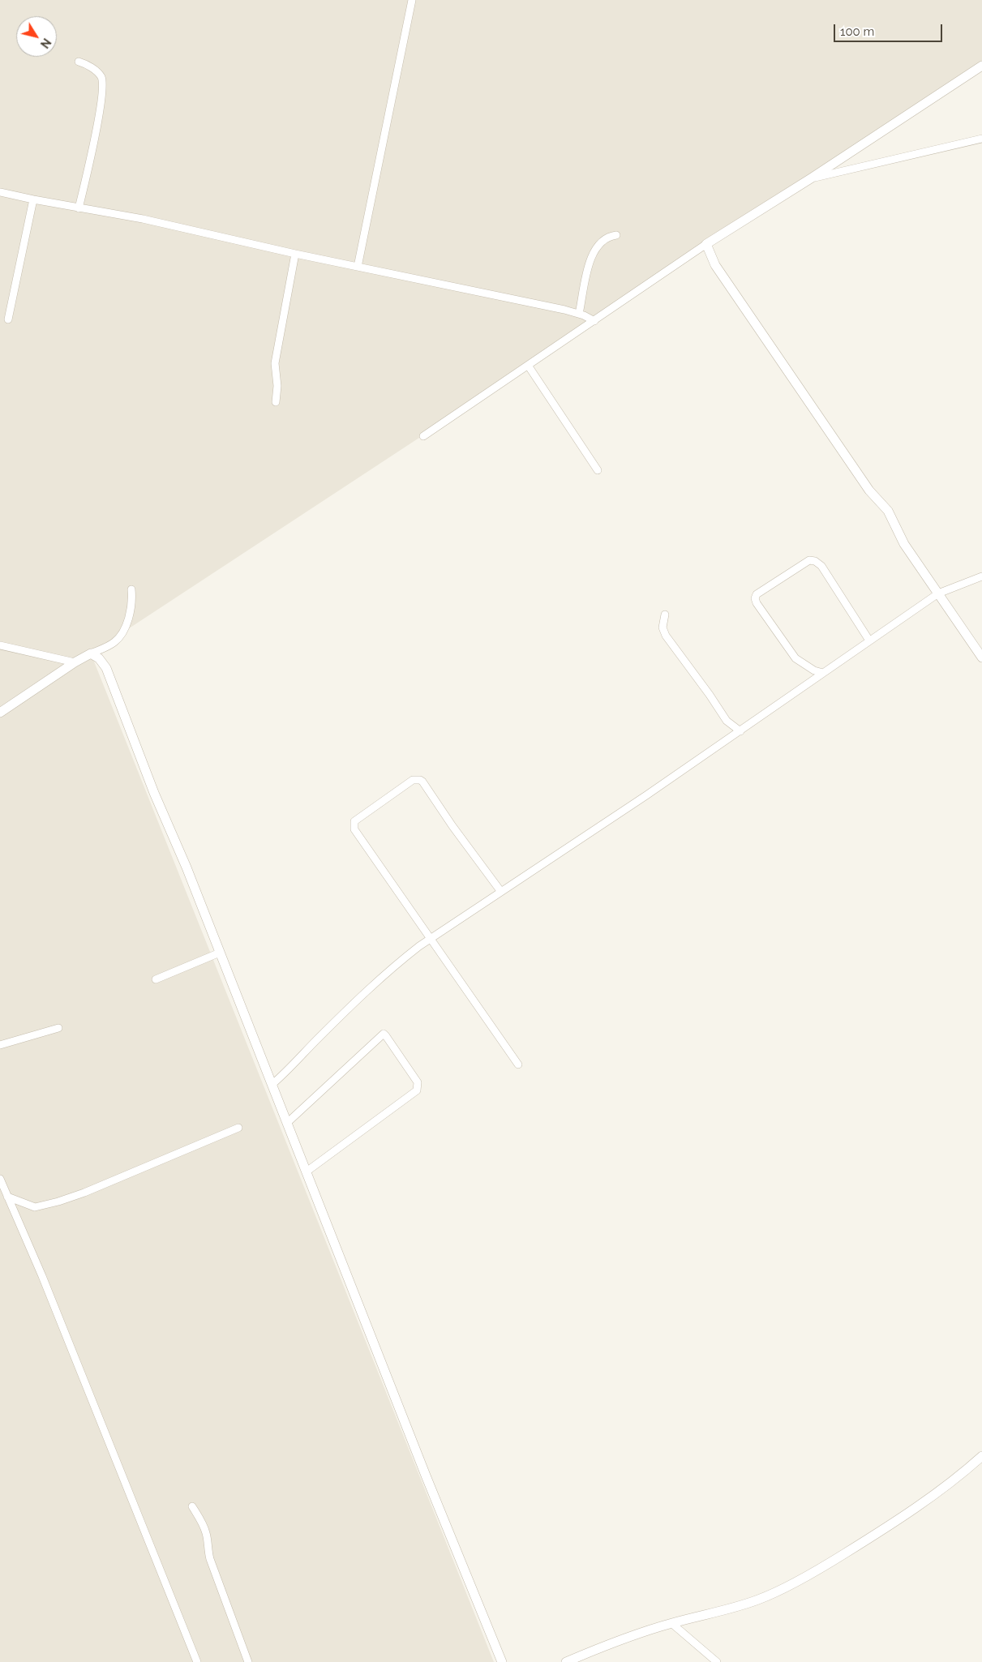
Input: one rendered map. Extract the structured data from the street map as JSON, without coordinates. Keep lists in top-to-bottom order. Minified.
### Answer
{"scale_bar":"100 m","north":"bottom right"}
